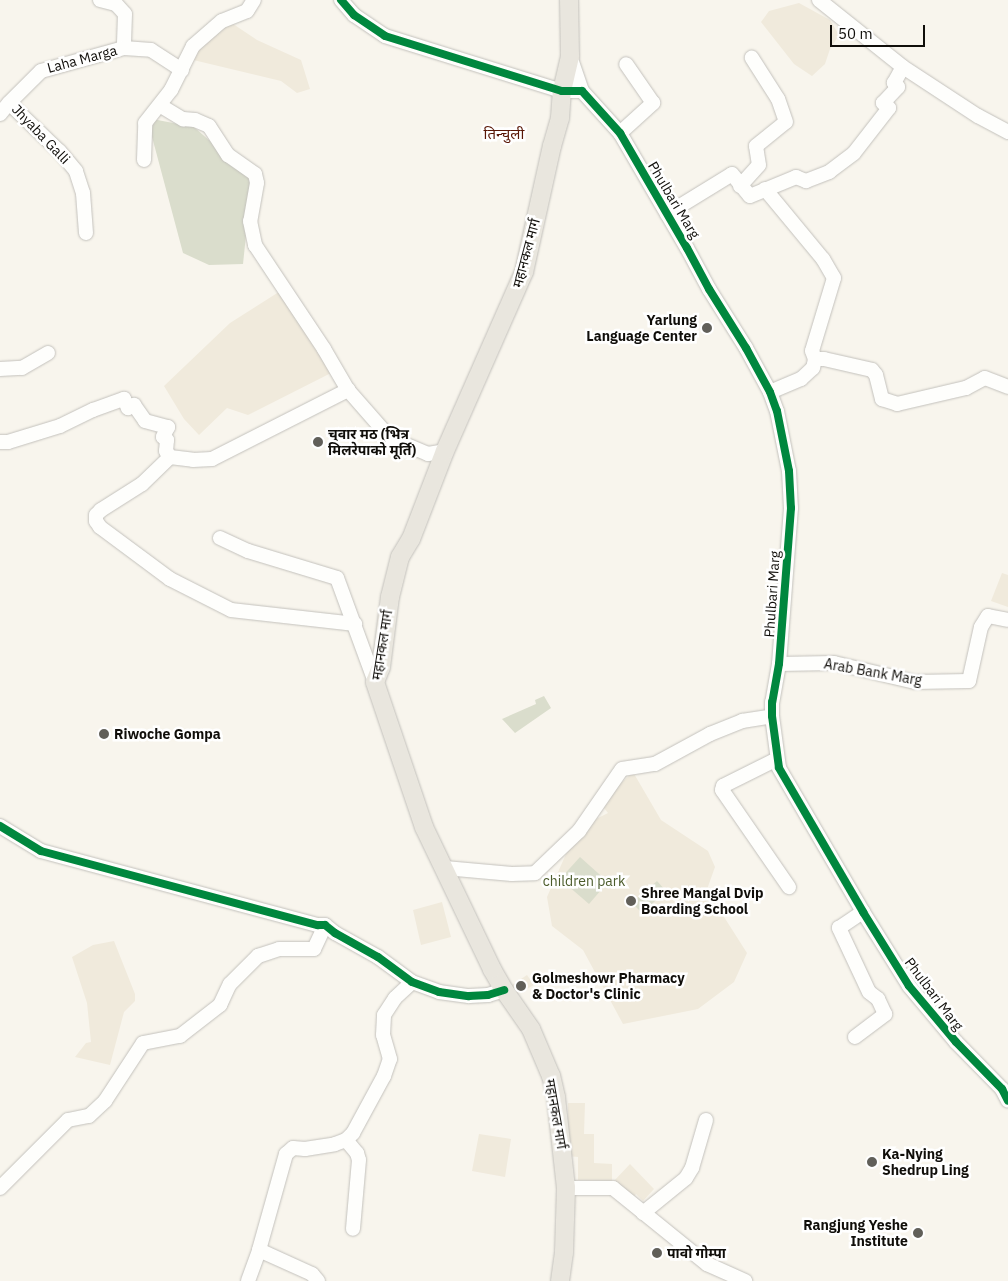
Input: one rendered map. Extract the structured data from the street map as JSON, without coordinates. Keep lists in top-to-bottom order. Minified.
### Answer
{"streets":{"main road":["महानकल मार्ग"],"street":["Laha Marga","Jhyaba Galli","Phulbari Marg","Arab Bank Marg"]},"crossings":[["Laha Marga","Jhyaba Galli"],["Phulbari Marg","Arab Bank Marg"]],"districts":["तिन्चुली"],"parks":["children park"],"places":["Yarlung Language Center","चुवार मठ (भित्र मिलरेपाको मूर्ति)","Riwoche Gompa","Shree Mangal Dvip Boarding School","Golmeshowr Pharmacy & Doctor's Clinic","Ka-Nying Shedrup Ling","Rangjung Yeshe Institute","पावो गोम्पा"],"scale_bar":"50 m"}
